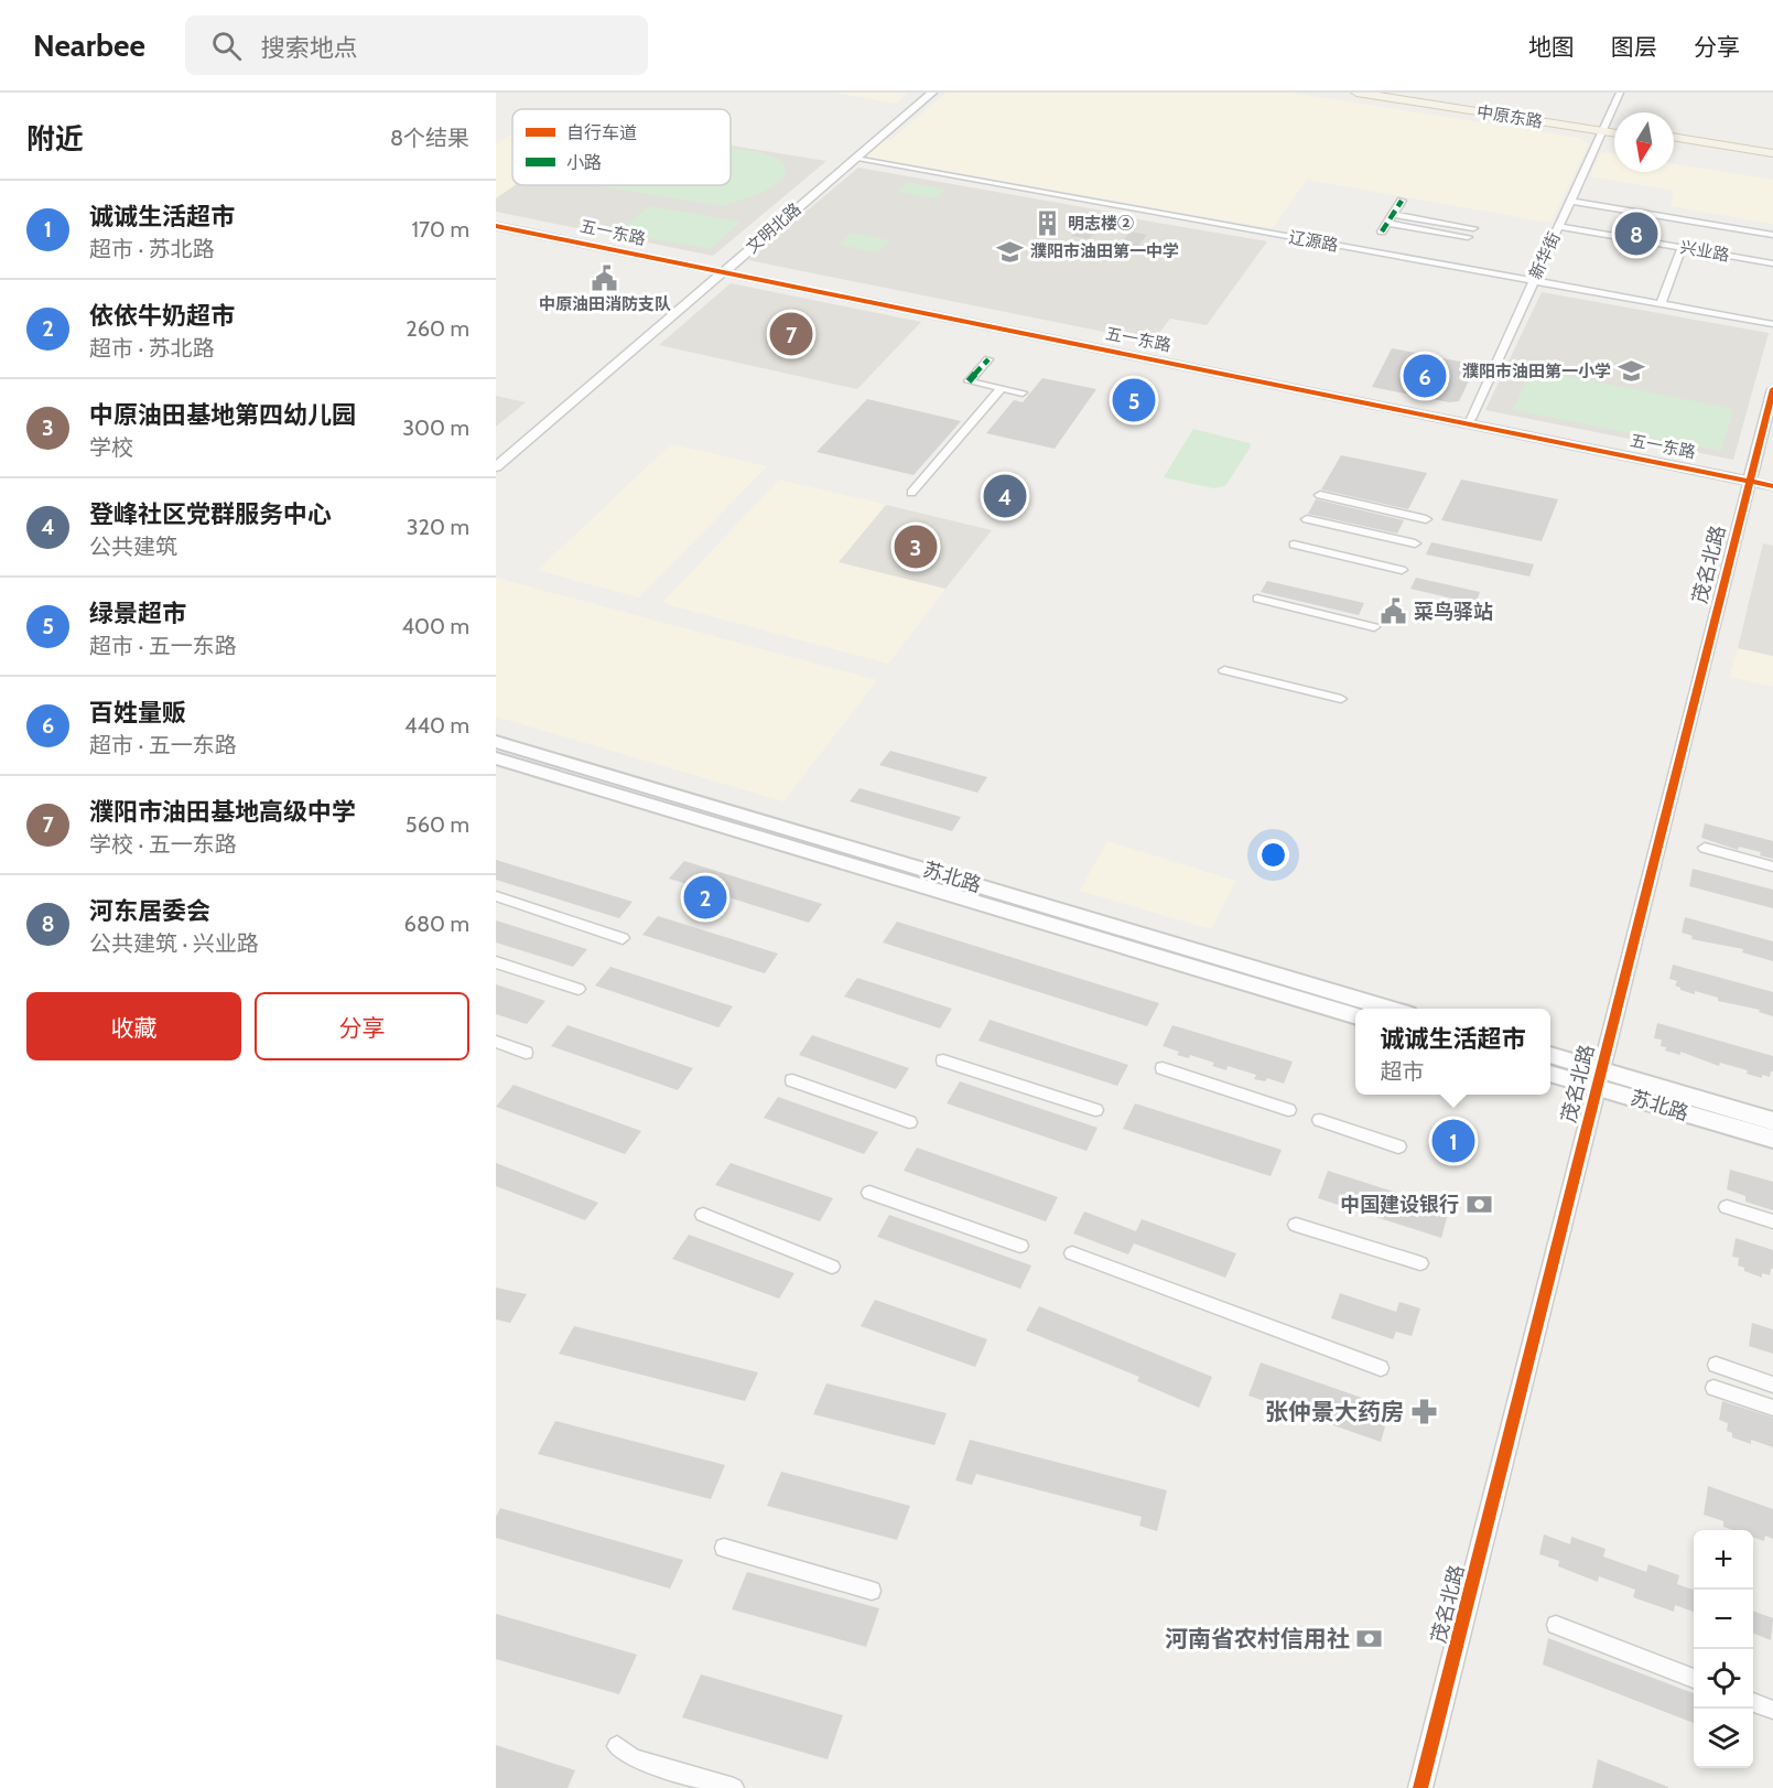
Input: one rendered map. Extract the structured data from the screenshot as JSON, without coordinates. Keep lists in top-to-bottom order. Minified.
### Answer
{"streets":{"main road":["中原东路","苏北路"],"street":["文明北路","五一东路","辽源路","兴业路","新华街","茂名北路"]},"crossings":[["中原东路","新华街"],["文明北路","五一东路"],["文明北路","辽源路"],["五一东路","新华街"],["五一东路","茂名北路"],["辽源路","新华街"],["兴业路","新华街"],["茂名北路","苏北路"]],"places":{"building":["明志楼②"],"school or university":["濮阳市油田第一中学","濮阳市油田第一小学"],"public building":["中原油田消防支队","菜鸟驿站"],"bank":["中国建设银行","河南省农村信用社"],"pharmacy":["张仲景大药房"]},"legend":["自行车道","小路"],"north":"bottom","page":{"header":"Nearbee","search":"搜索地点","nav":["地图","图层","分享"],"heading":["附近","8个结果"],"list":[{"mark":"1","name":"诚诚生活超市","note":"超市 · 苏北路","value":"170 m"},{"mark":"2","name":"依依牛奶超市","note":"超市 · 苏北路","value":"260 m"},{"mark":"3","name":"中原油田基地第四幼儿园","note":"学校","value":"300 m"},{"mark":"4","name":"登峰社区党群服务中心","note":"公共建筑","value":"320 m"},{"mark":"5","name":"绿景超市","note":"超市 · 五一东路","value":"400 m"},{"mark":"6","name":"百姓量贩","note":"超市 · 五一东路","value":"440 m"},{"mark":"7","name":"濮阳市油田基地高级中学","note":"学校 · 五一东路","value":"560 m"},{"mark":"8","name":"河东居委会","note":"公共建筑 · 兴业路","value":"680 m"}],"pins":["8","7","6","5","4","3","2","1"],"buttons":["收藏","分享"],"popup":["诚诚生活超市","超市"],"map_buttons":["+","−"]}}
